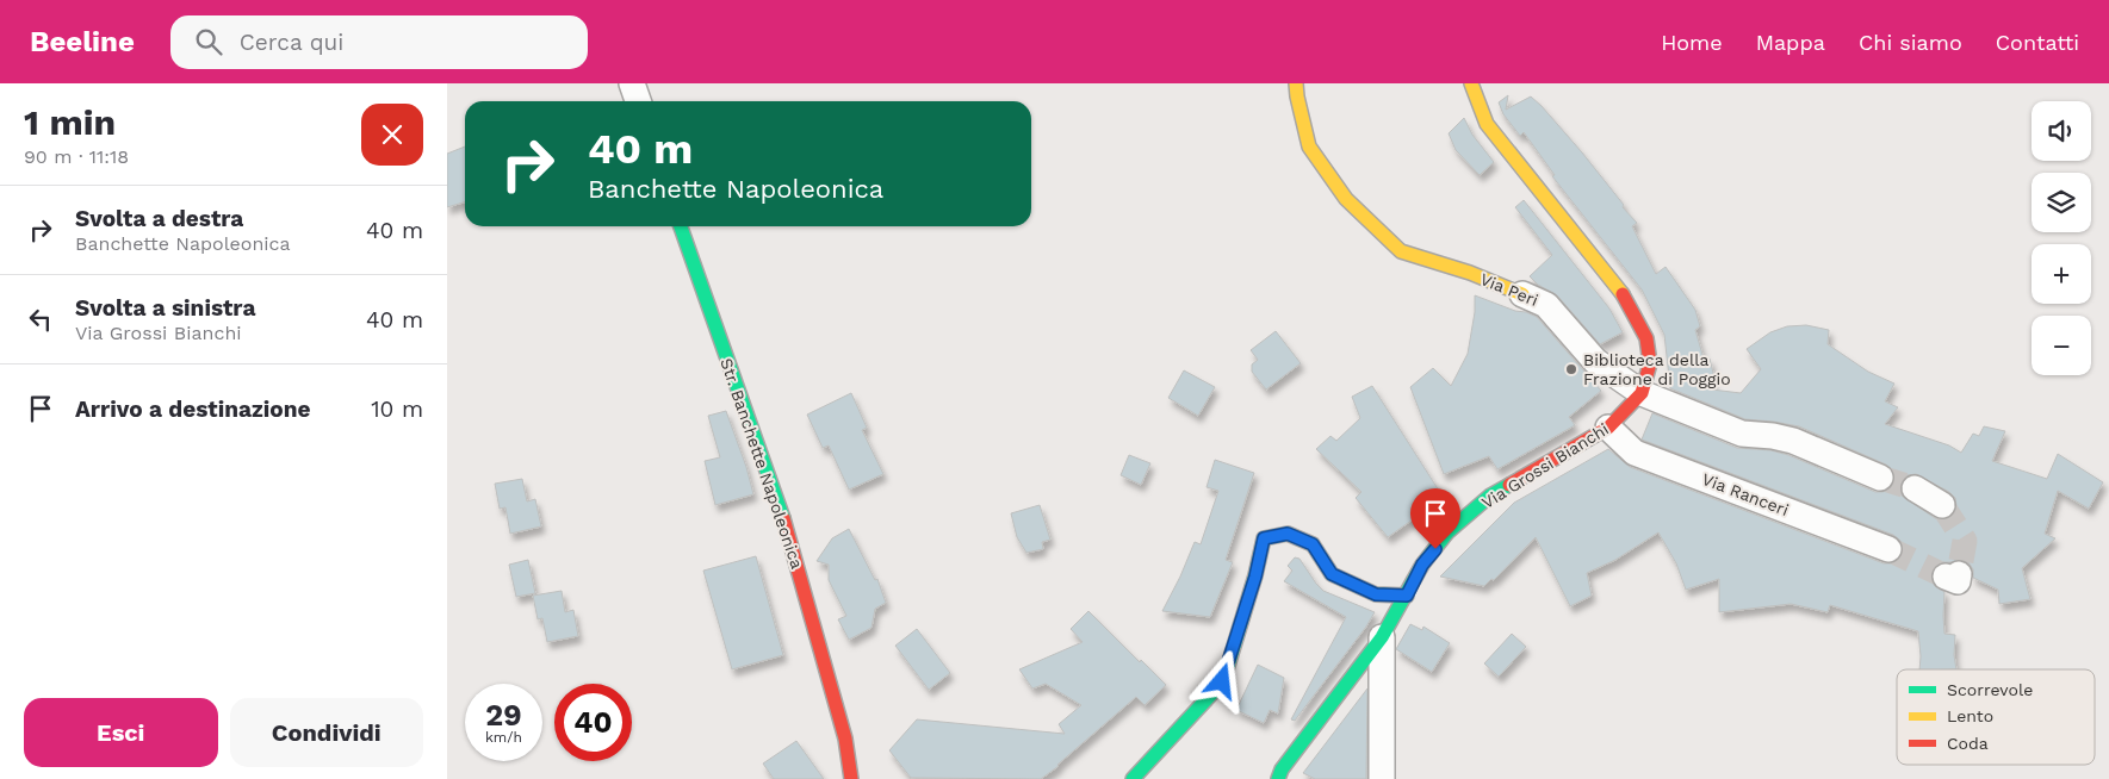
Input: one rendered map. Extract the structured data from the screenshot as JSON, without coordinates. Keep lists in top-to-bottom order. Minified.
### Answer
{"streets":{"street":["Via Peri","Str. Banchette Napoleonica","Via Grossi Bianchi","Via Ranceri"]},"crossings":[["Via Peri","Via Grossi Bianchi"],["Via Grossi Bianchi","Via Ranceri"]],"places":["Biblioteca della Frazione di Poggio"],"legend":["Scorrevole","Lento","Coda"],"page":{"header":"Beeline","search":"Cerca qui","nav":["Home","Mappa","Chi siamo","Contatti"],"heading":["1 min","90 m · 11:18"],"map_buttons":["+","−"],"turn":["40 m","Banchette Napoleonica"],"list":[{"name":"Svolta a destra","note":"Banchette Napoleonica","value":"40 m"},{"name":"Svolta a sinistra","note":"Via Grossi Bianchi","value":"40 m"},{"name":"Arrivo a destinazione","value":"10 m"}],"speed":"29 km/h","limit":"40","buttons":["Esci","Condividi"]}}
